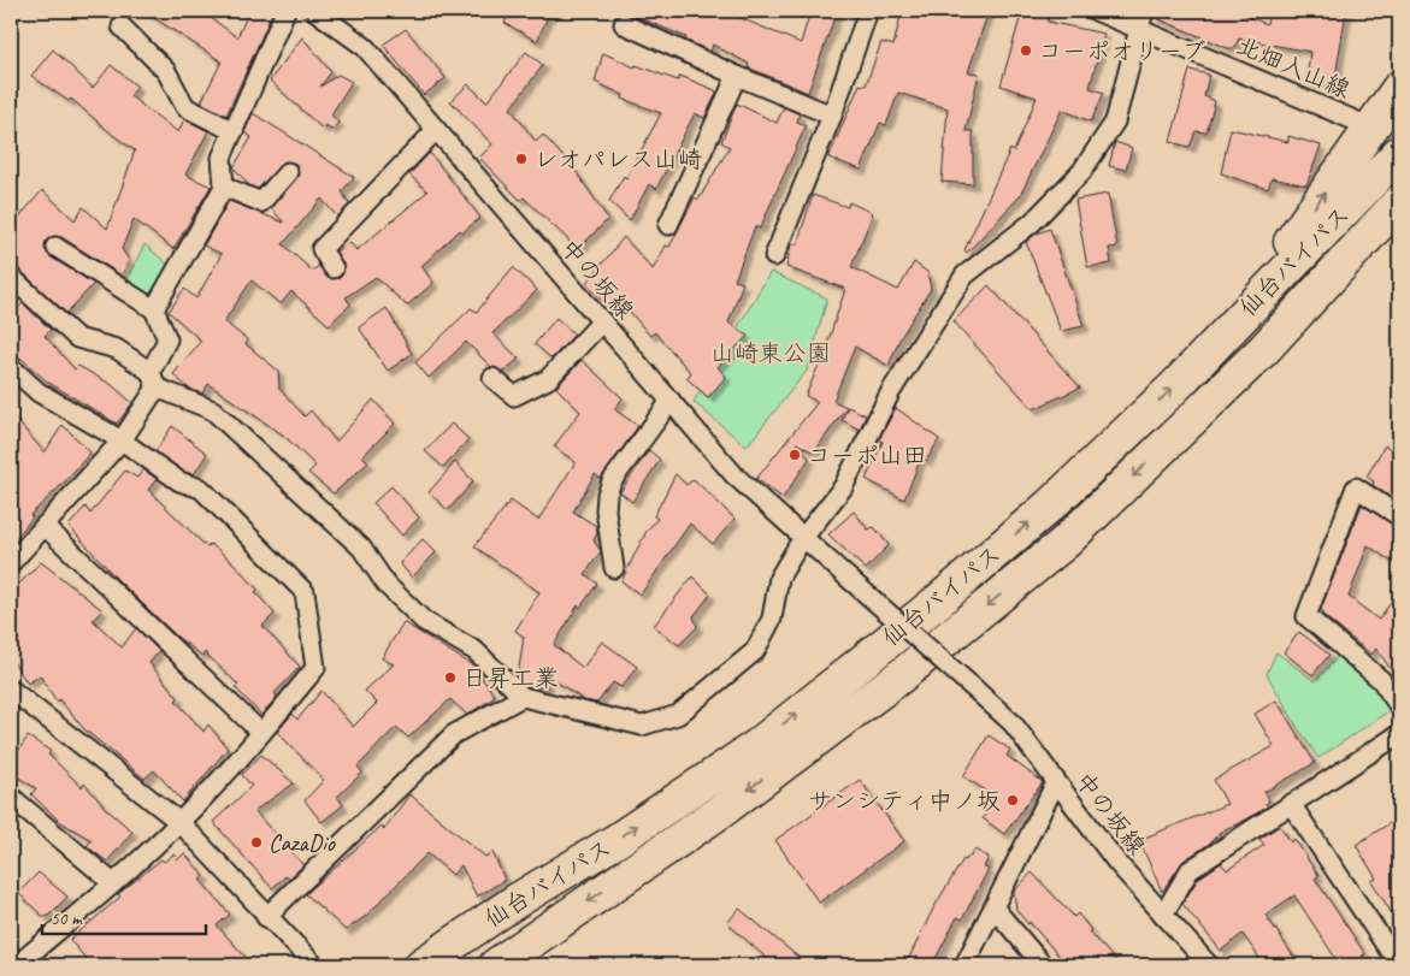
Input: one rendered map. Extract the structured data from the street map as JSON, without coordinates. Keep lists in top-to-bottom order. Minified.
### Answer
{"streets":{"highway":["仙台バイパス"],"street":["北畑入山線","中の坂線"]},"parks":["山崎東公園"],"places":["コーポオリーブ","レオパレス山崎","コーポ山田","日昇工業","サンシティ中ノ坂","CazaDio"],"scale_bar":"50 m"}
